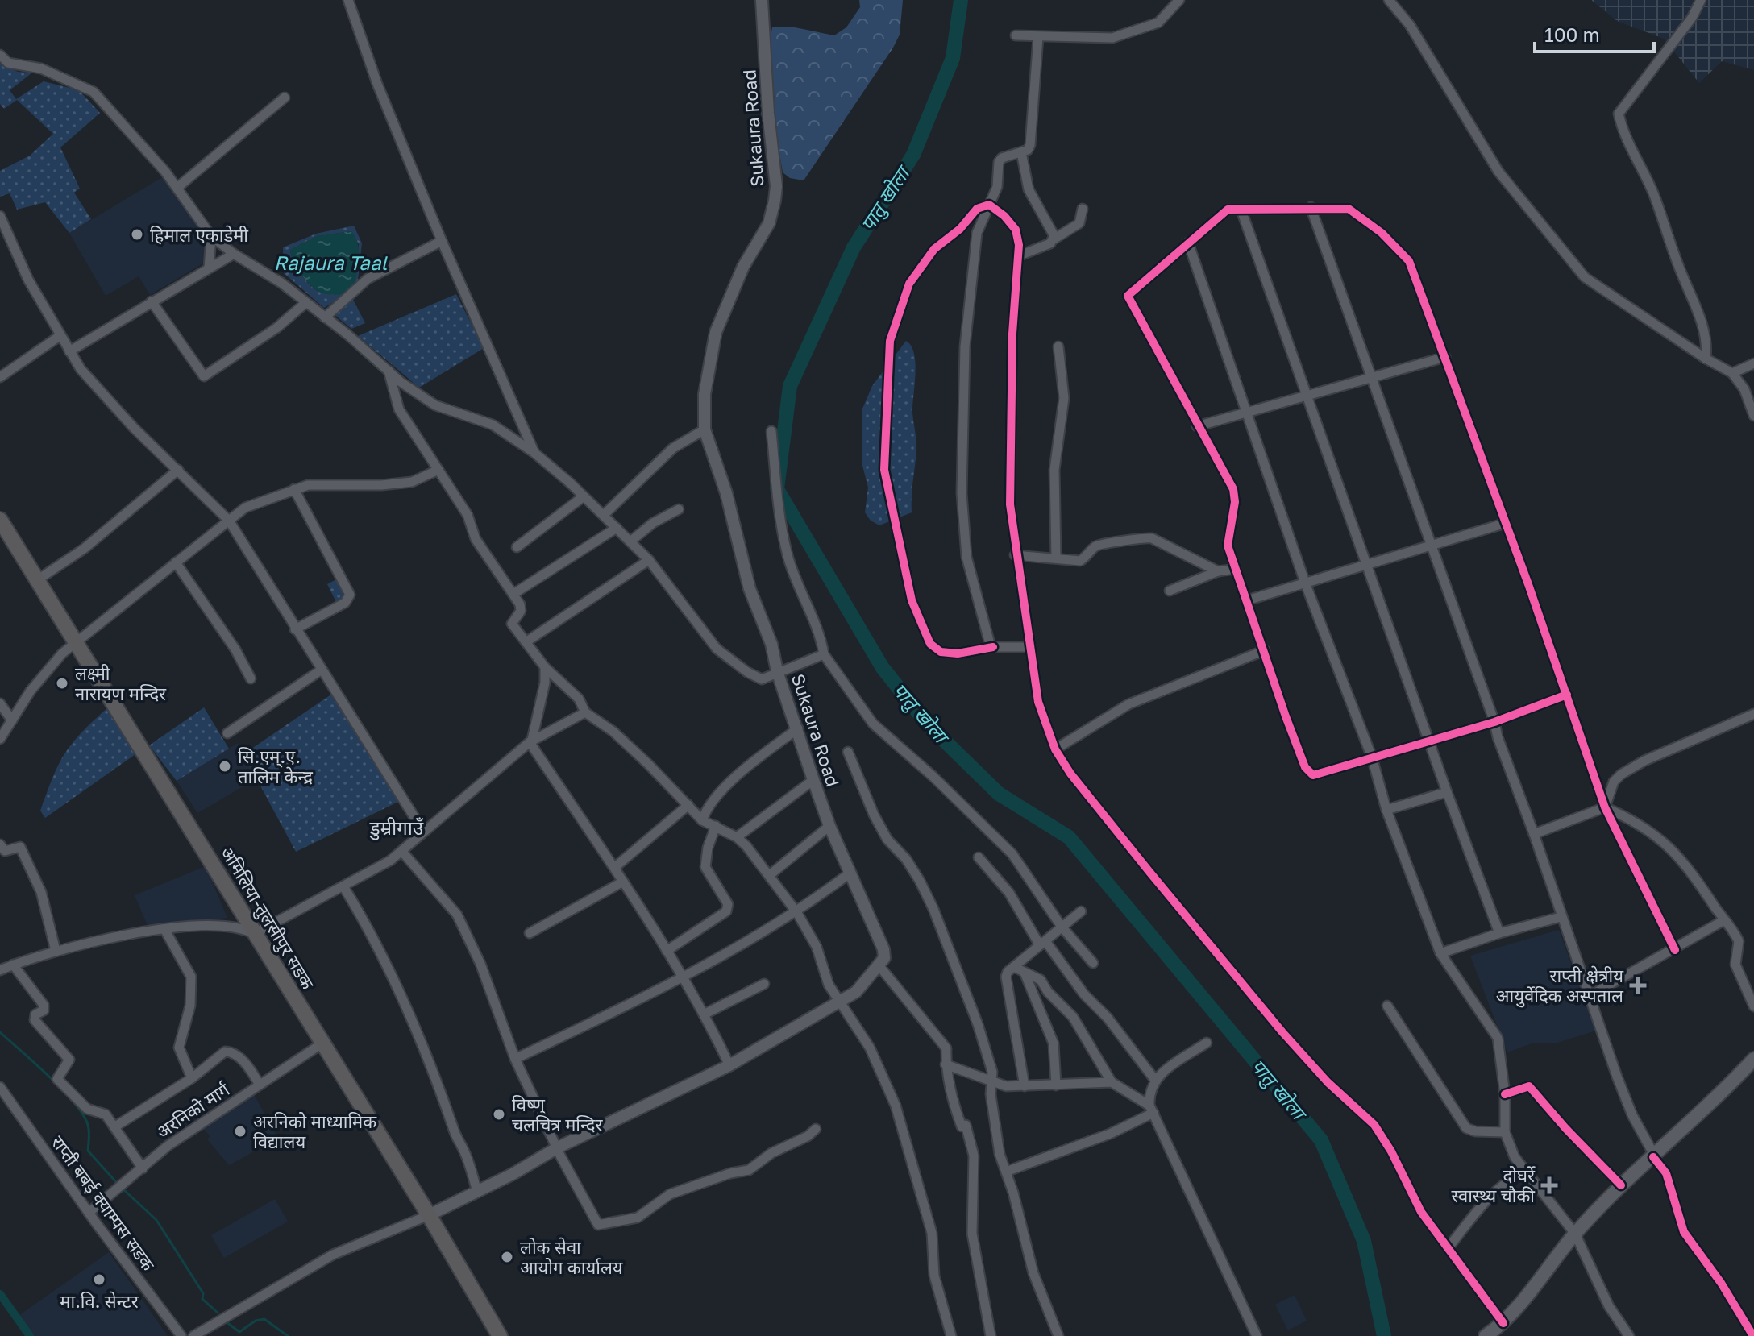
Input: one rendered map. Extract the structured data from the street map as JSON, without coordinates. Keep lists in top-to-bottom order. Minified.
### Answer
{"streets":{"main road":["अमिलिया-तुलसीपुर सडक"],"street":["Sukaura Road","अरनिको मार्ग","राप्ती बबई क्याम्पस सडक"]},"crossings":[["अमिलिया-तुलसीपुर सडक","अरनिको मार्ग"],["अरनिको मार्ग","राप्ती बबई क्याम्पस सडक"]],"districts":["डुम्रीगाउँ"],"water":["पातु खोला","Rajaura Taal"],"places":{"other":["हिमाल एकाडेमी","लक्ष्मी नारायण मन्दिर","सि.एम्.ए. तालिम केन्द्र","विष्णु चलचित्र मन्दिर","अरनिको माध्यामिक विद्यालय","लोक सेवा आयोग कार्यालय","मा.वि. सेन्टर"],"health":["राप्ती क्षेत्रीय आयुर्वेदिक अस्पताल","दोघर्रे स्वास्थ्य चौकी"]},"scale_bar":"100 m"}
